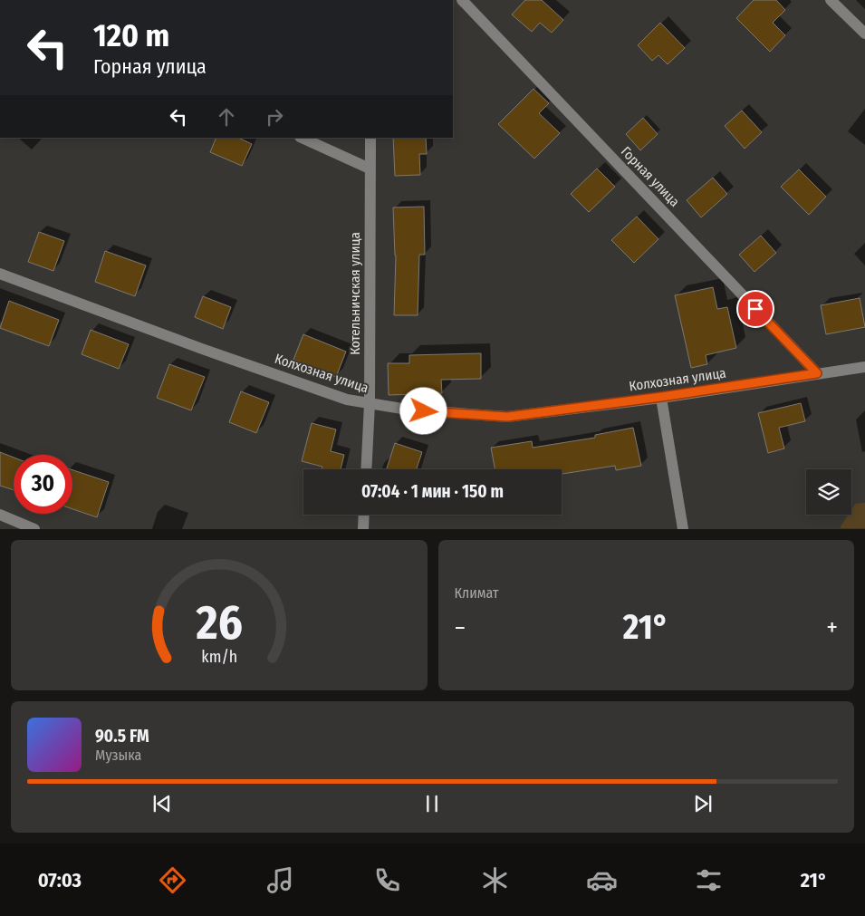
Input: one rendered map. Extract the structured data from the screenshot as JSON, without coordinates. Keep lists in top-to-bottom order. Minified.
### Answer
{"streets":{"street":["Горная улица","Котельничская улица","Колхозная улица"]},"crossings":[["Горная улица","Колхозная улица"],["Котельничская улица","Колхозная улица"]],"page":{"turn":["120 m","Горная улица"],"limit":"30","trip":"07:04 · 1 мин · 150 m","tile":"Климат","heat":["−","21°","+"],"song":["90.5 FM","Музыка"],"tabs":["07:03","21°"],"gauge":["26","km/h"]}}
